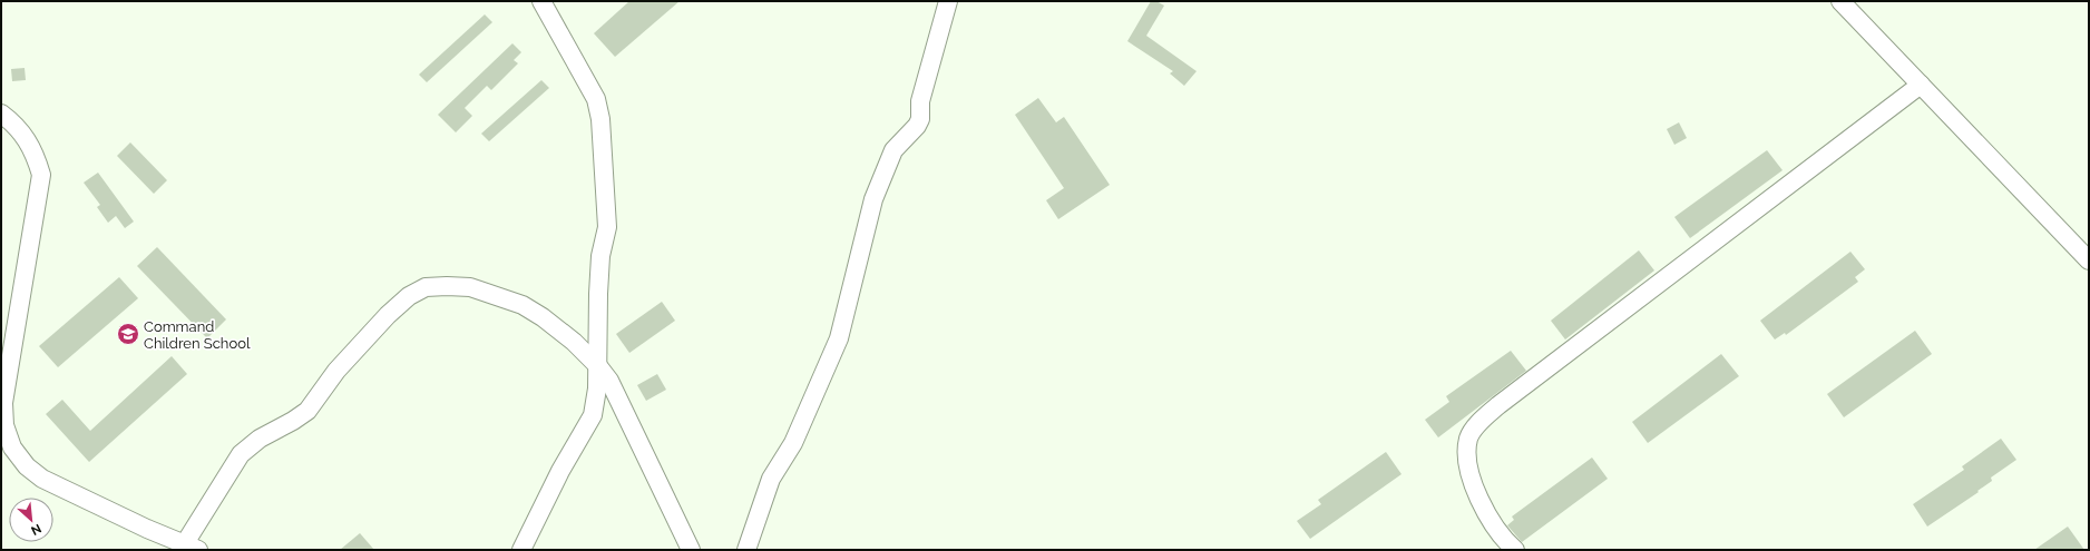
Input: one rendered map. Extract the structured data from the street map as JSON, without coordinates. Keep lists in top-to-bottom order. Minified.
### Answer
{"places":{"school or university":["Command Children School"]},"north":"bottom right"}
